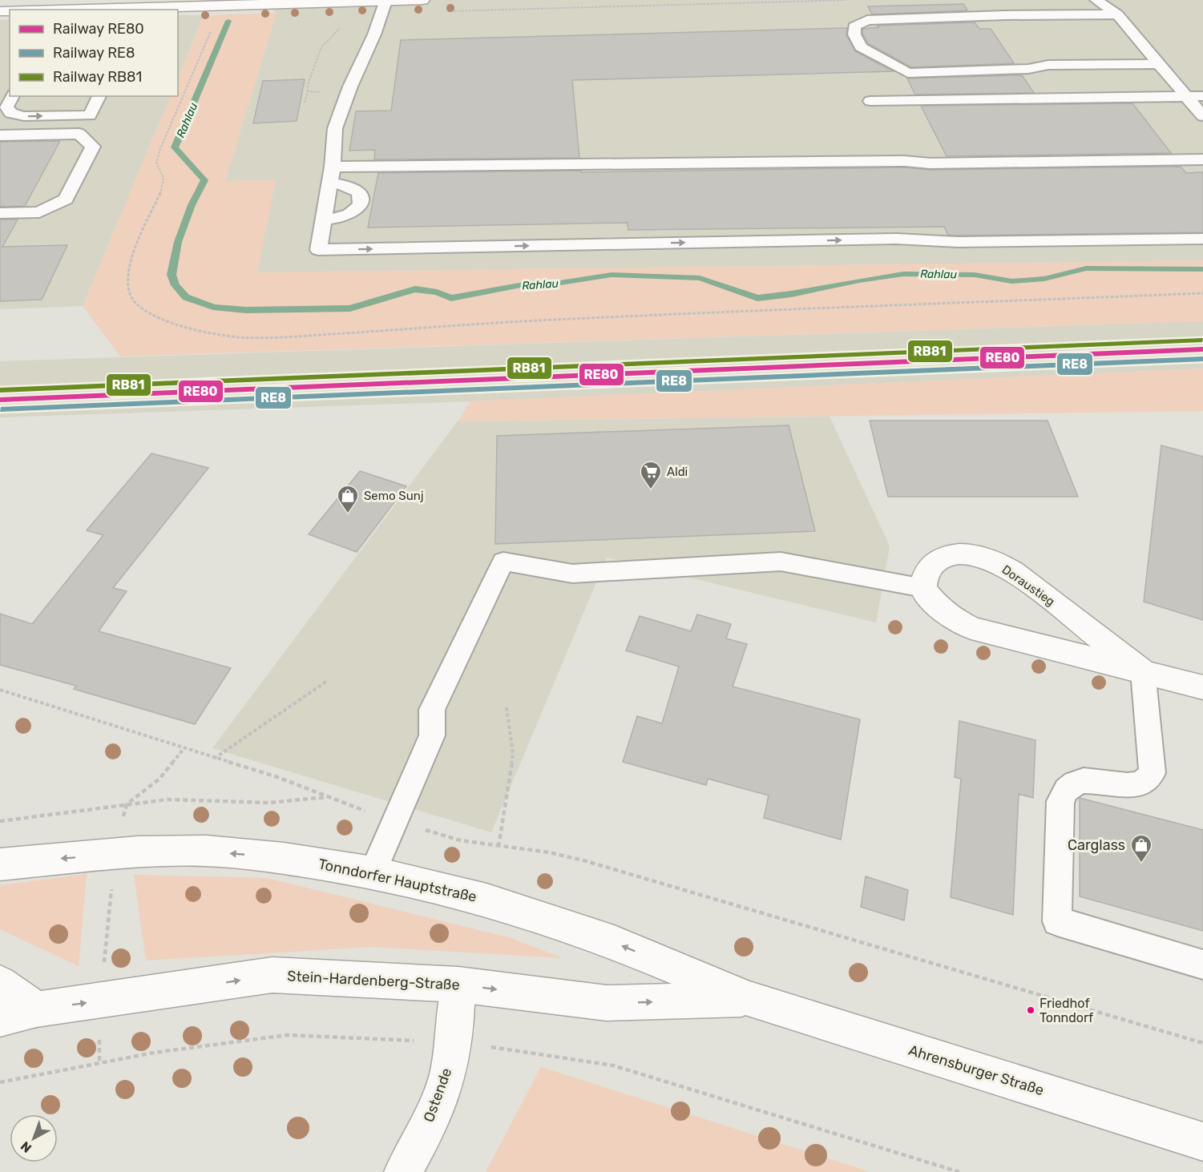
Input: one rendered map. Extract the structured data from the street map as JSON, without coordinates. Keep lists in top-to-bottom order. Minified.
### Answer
{"streets":{"main road":["Doraustieg","Tonndorfer Hauptstraße","Stein-Hardenberg-Straße","Ahrensburger Straße","Ostende"]},"crossings":[["Tonndorfer Hauptstraße","Stein-Hardenberg-Straße"],["Tonndorfer Hauptstraße","Ahrensburger Straße"],["Stein-Hardenberg-Straße","Ahrensburger Straße"],["Stein-Hardenberg-Straße","Ostende"]],"one_way":["Tonndorfer Hauptstraße","Stein-Hardenberg-Straße"],"water":["Rahlau"],"places":{"supermarket":["Aldi"],"shop":["Semo Sunj","Carglass"],"other":["Friedhof Tonndorf"]},"lines":["rail line RB81","rail line RE80","rail line RE8"],"legend":["Railway RE80","Railway RE8","Railway RB81"],"north":"bottom left"}
